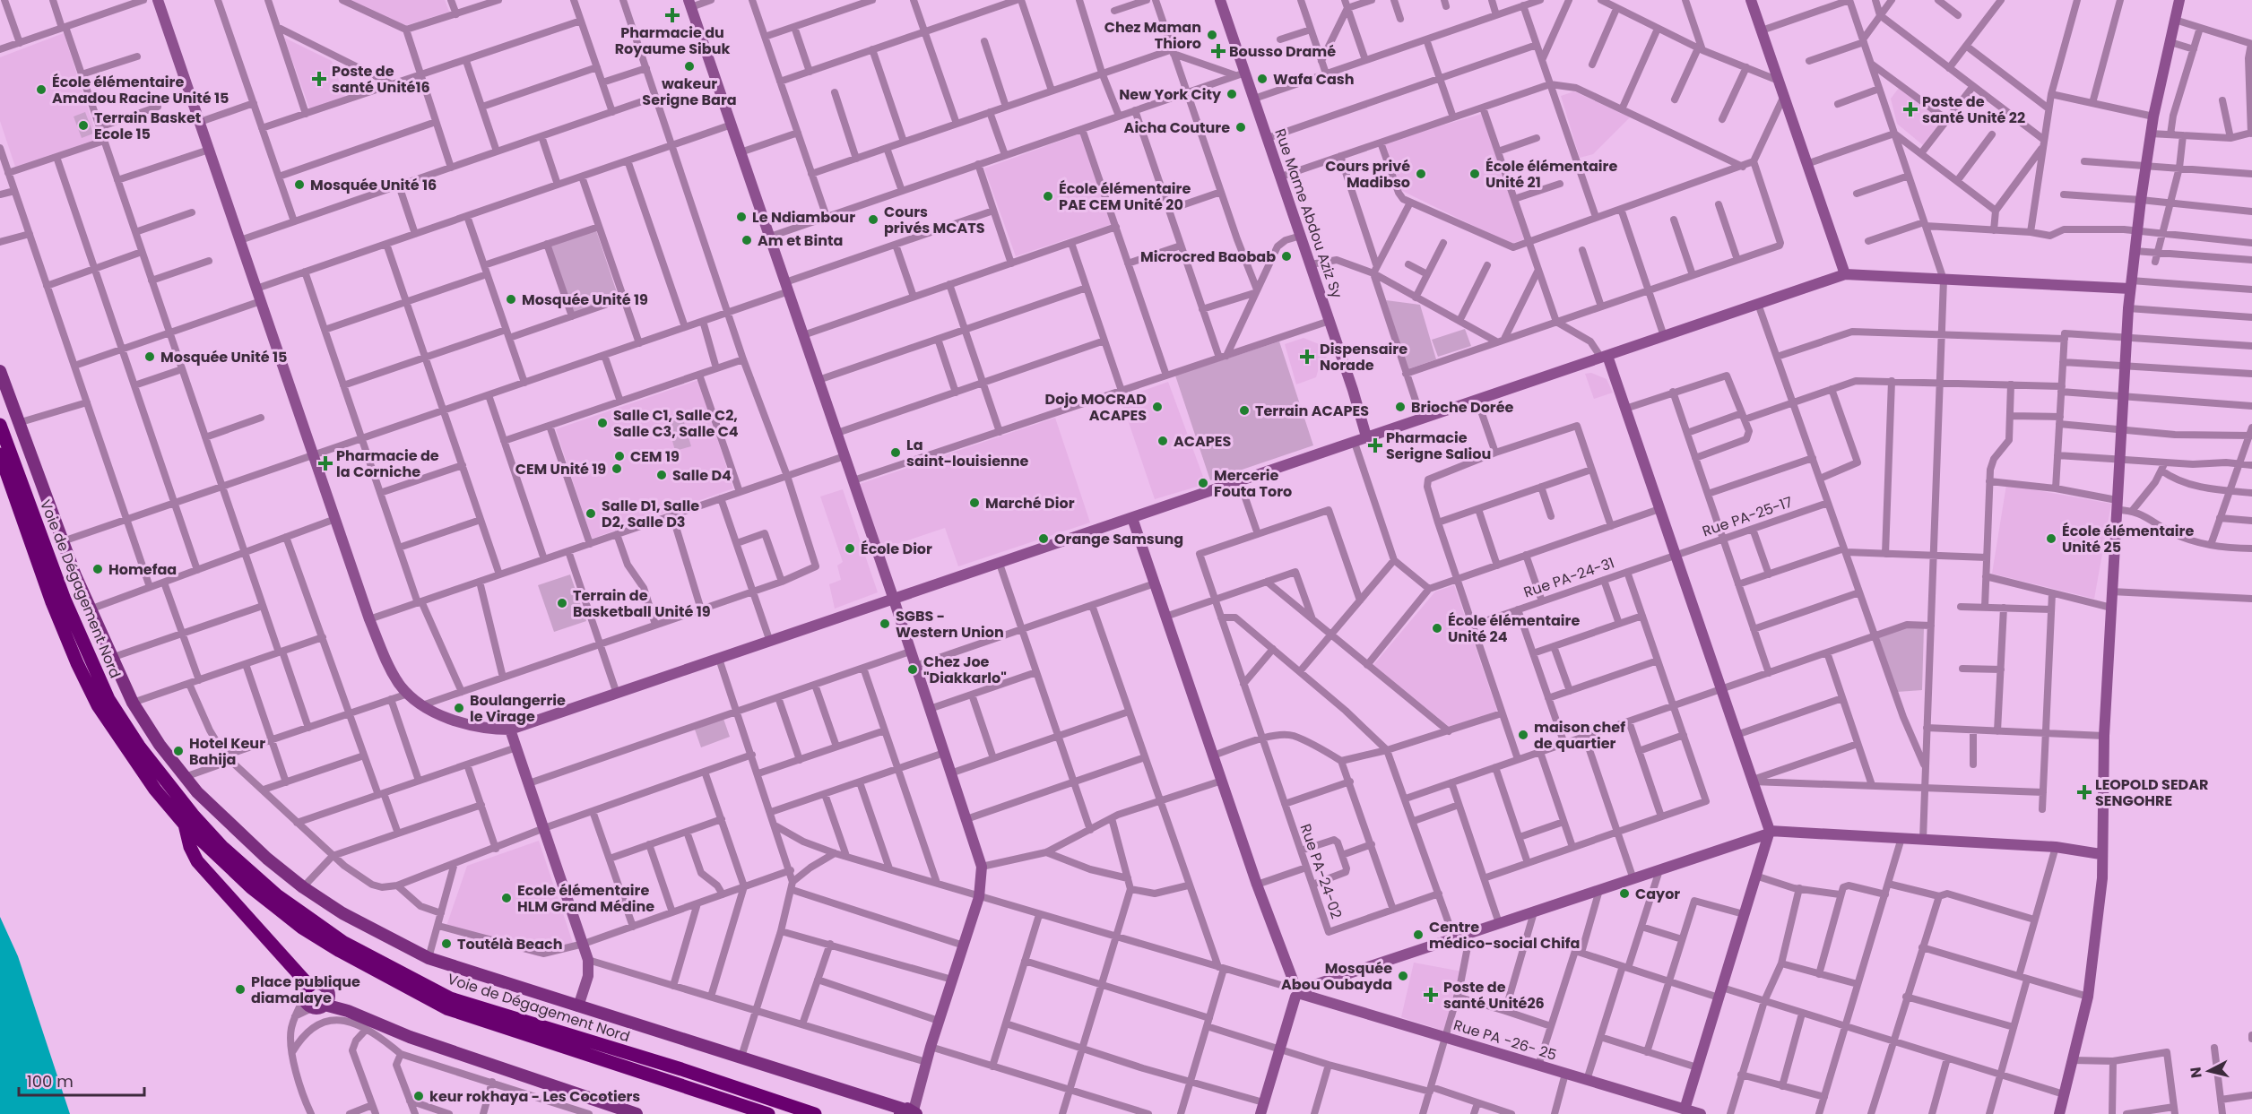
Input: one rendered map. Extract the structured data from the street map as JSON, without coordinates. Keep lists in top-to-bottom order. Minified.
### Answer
{"streets":{"highway":["Voie de Dégagement Nord"],"street":["Rue Mame Abdou Aziz Sy","Rue PA-25-17","Rue PA-24-31","Rue PA-24-02","Rue PA -26- 25"]},"crossings":[["Rue PA-25-17","Rue PA-24-31"]],"places":{"health":["Pharmacie du Royaume Sibuk","Bousso Dramé","Poste de santé Unité16","Poste de santé Unité 22","Dispensaire Norade","Pharmacie Serigne Saliou","Pharmacie de la Corniche","LEOPOLD SEDAR SENGOHRE","Poste de santé Unité26"],"other":["Chez Maman Thioro","wakeur Serigne Bara","Wafa Cash","École élémentaire Amadou Racine Unité 15","New York City","Terrain Basket Ecole 15","Aicha Couture","Cours privé Madibso","École élémentaire Unité 21","Mosquée Unité 16","École élémentaire PAE CEM Unité 20","Le Ndiambour","Cours privés MCATS","Am et Binta","Microcred Baobab","Mosquée Unité 19","Mosquée Unité 15","Dojo MOCRAD ACAPES","Brioche Dorée","Terrain ACAPES","Salle C1, Salle C2, Salle C3, Salle C4","ACAPES","La saint-louisienne","CEM 19","CEM Unité 19","Salle D4","Mercerie Fouta Toro","Marché Dior","Salle D1, Salle D2, Salle D3","Orange Samsung","École élémentaire Unité 25","École Dior","Homefaa","Terrain de Basketball Unité 19","SGBS - Western Union","École élémentaire Unité 24","Chez Joe \"Diakkarlo\"","Boulangerrie le Virage","maison chef de quartier","Hotel Keur Bahija","Cayor","Ecole élémentaire HLM Grand Médine","Centre médico-social Chifa","Toutélà Beach","Mosquée Abou Oubayda","Place publique diamalaye","keur rokhaya - Les Cocotiers"]},"scale_bar":"100 m","north":"left"}
